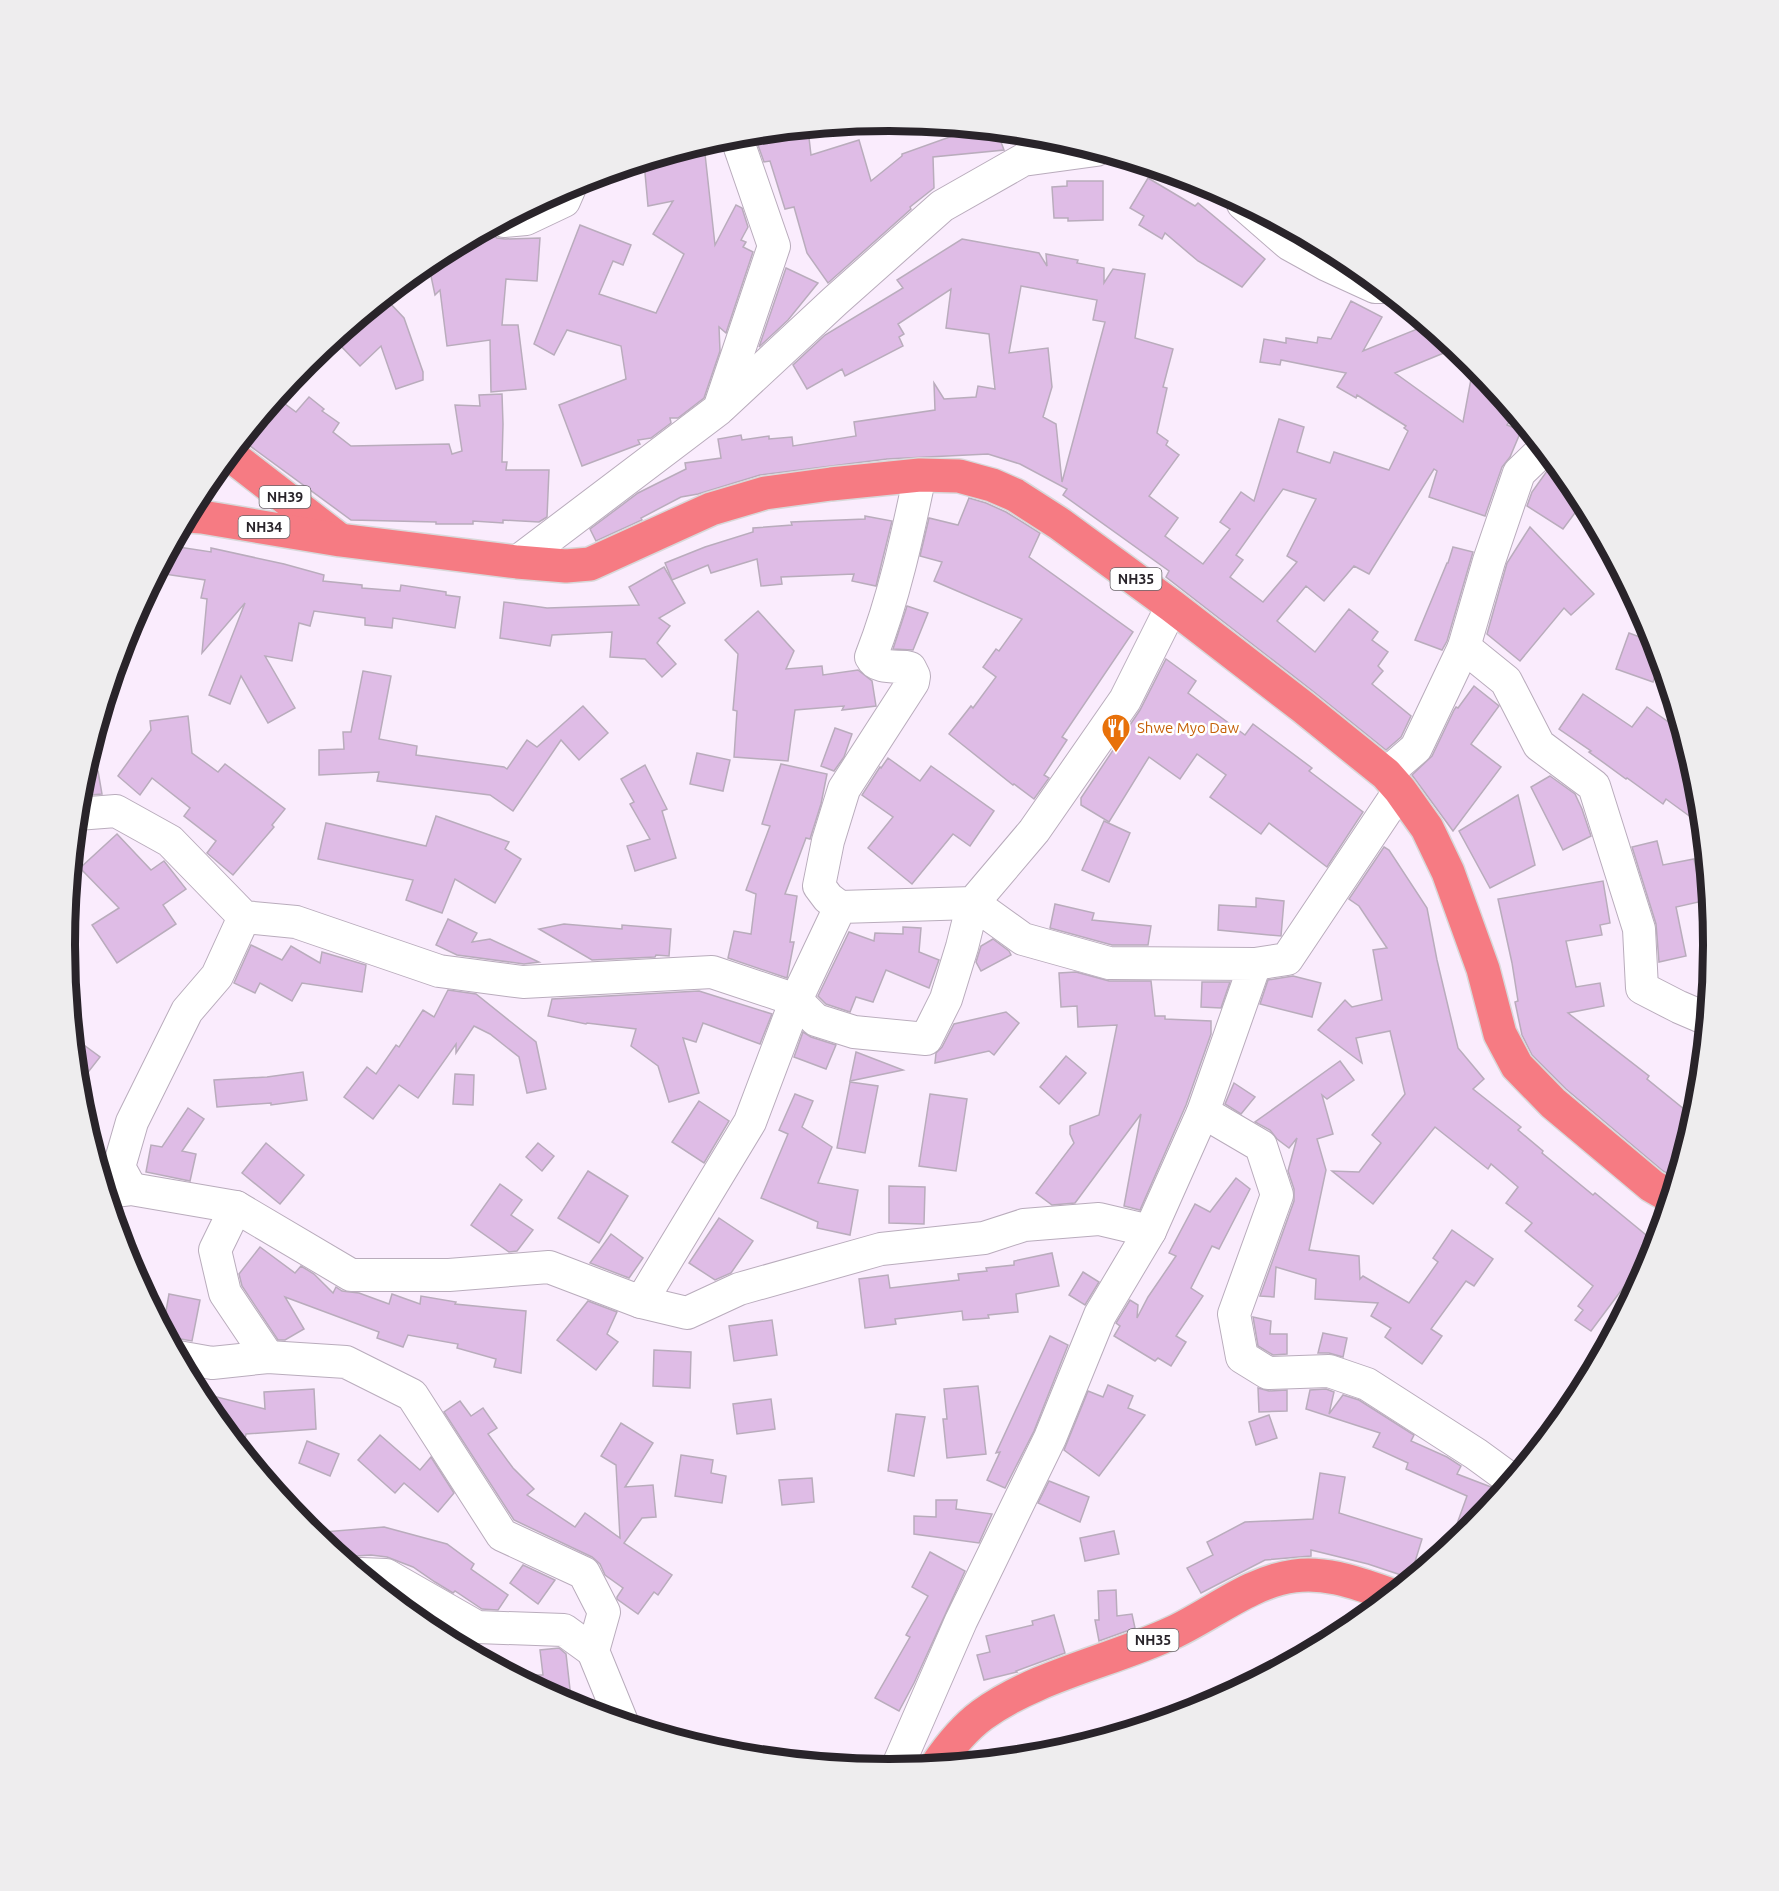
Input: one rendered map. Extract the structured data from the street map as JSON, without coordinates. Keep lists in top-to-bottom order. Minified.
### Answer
{"streets":{"highway":["NH39","NH34","NH35"]},"crossings":[["NH39","NH34"],["NH39","NH35"],["NH34","NH35"]],"places":{"restaurant":["Shwe Myo Daw"]}}
